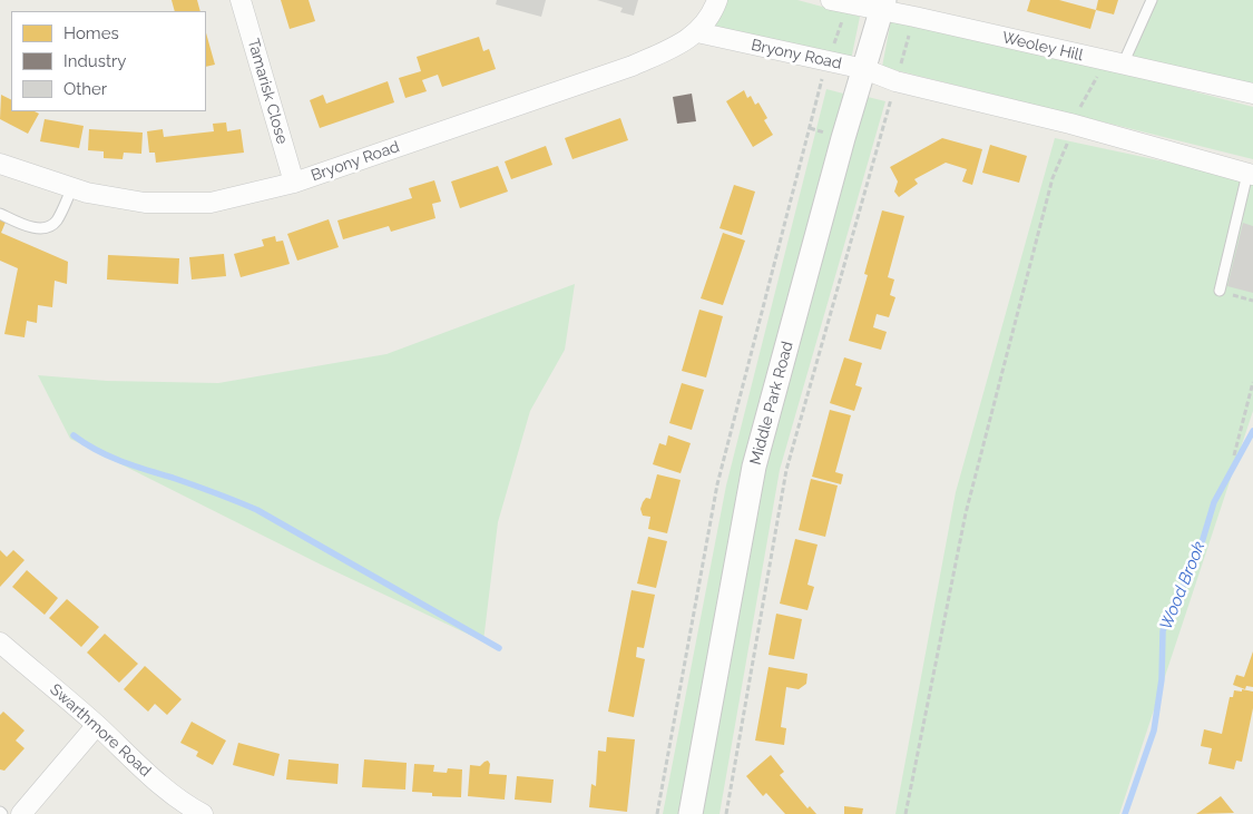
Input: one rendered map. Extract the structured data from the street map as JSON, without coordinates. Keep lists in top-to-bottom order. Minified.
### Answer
{"streets":{"street":["Weoley Hill","Bryony Road","Tamarisk Close","Middle Park Road","Swarthmore Road"]},"crossings":[["Weoley Hill","Middle Park Road"],["Bryony Road","Tamarisk Close"],["Bryony Road","Middle Park Road"]],"water":["Wood Brook"],"legend":["Homes","Industry","Other"]}
